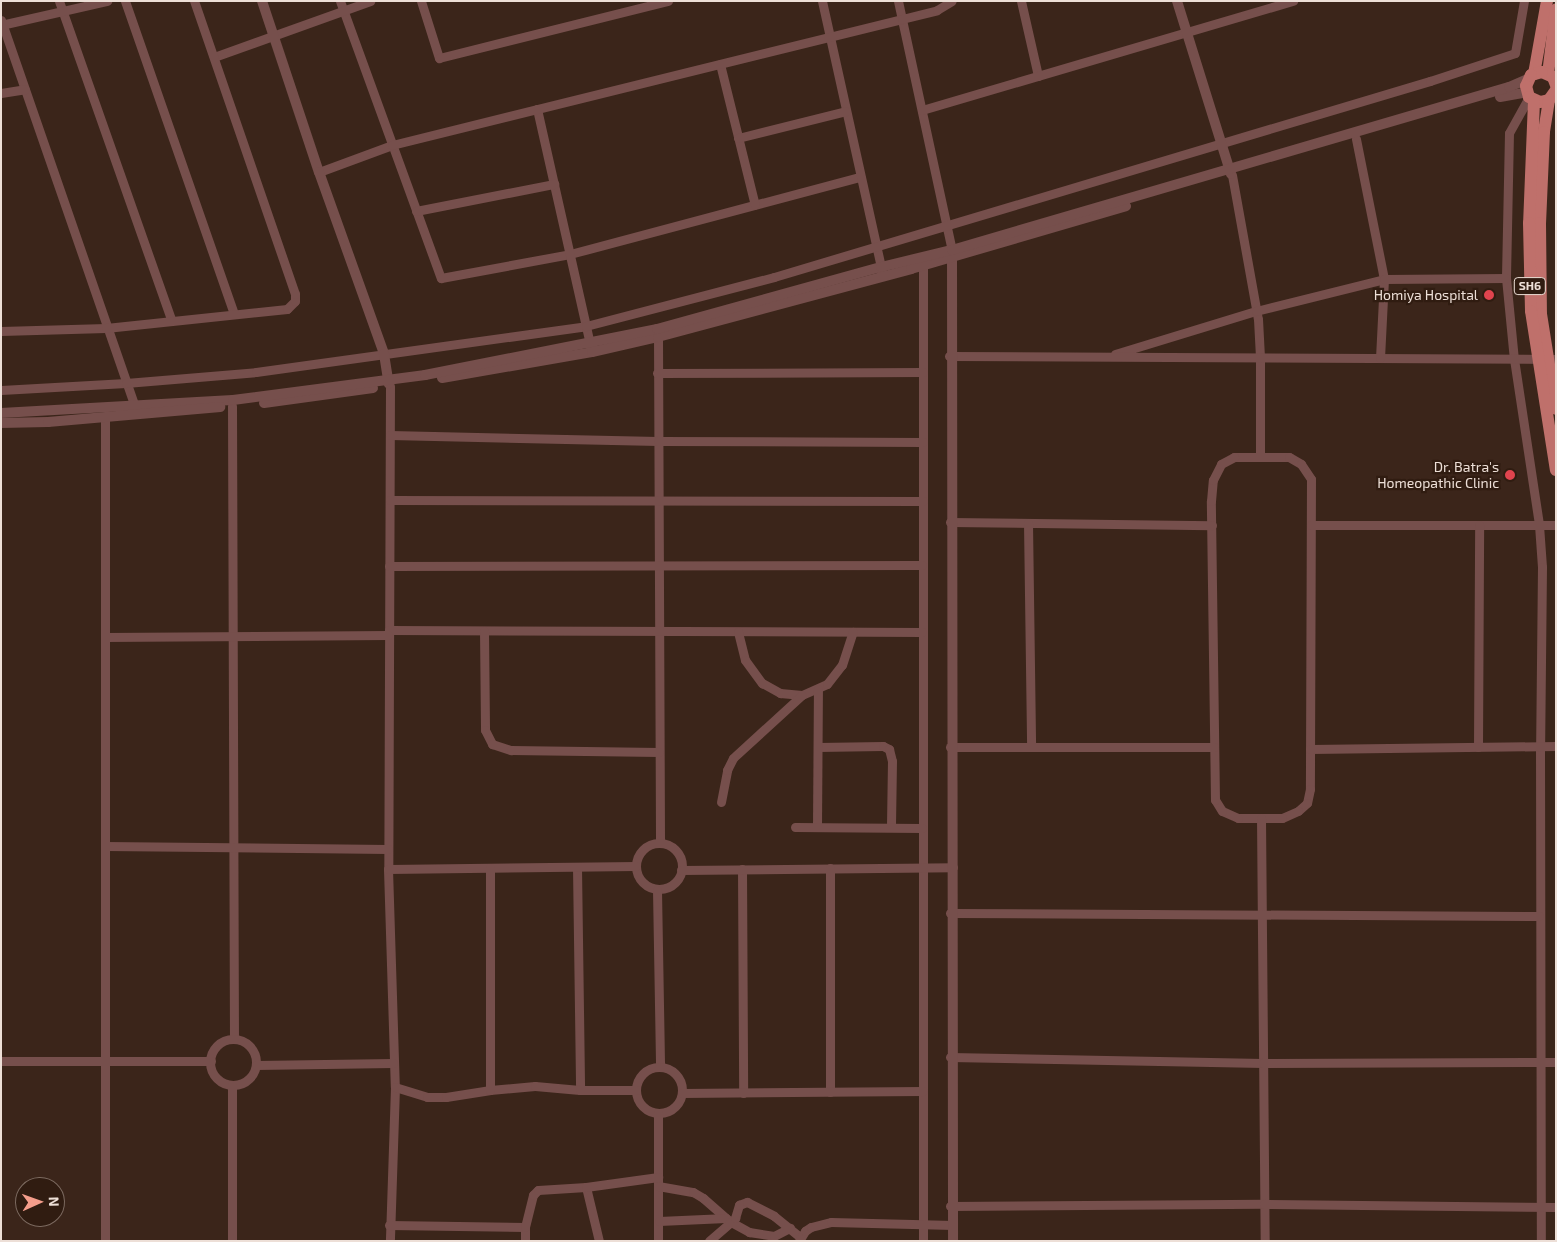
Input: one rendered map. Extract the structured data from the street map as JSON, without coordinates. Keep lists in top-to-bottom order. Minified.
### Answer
{"streets":{"main road":["SH6"]},"places":["Homiya Hospital","Dr. Batra's Homeopathic Clinic"],"north":"right"}
